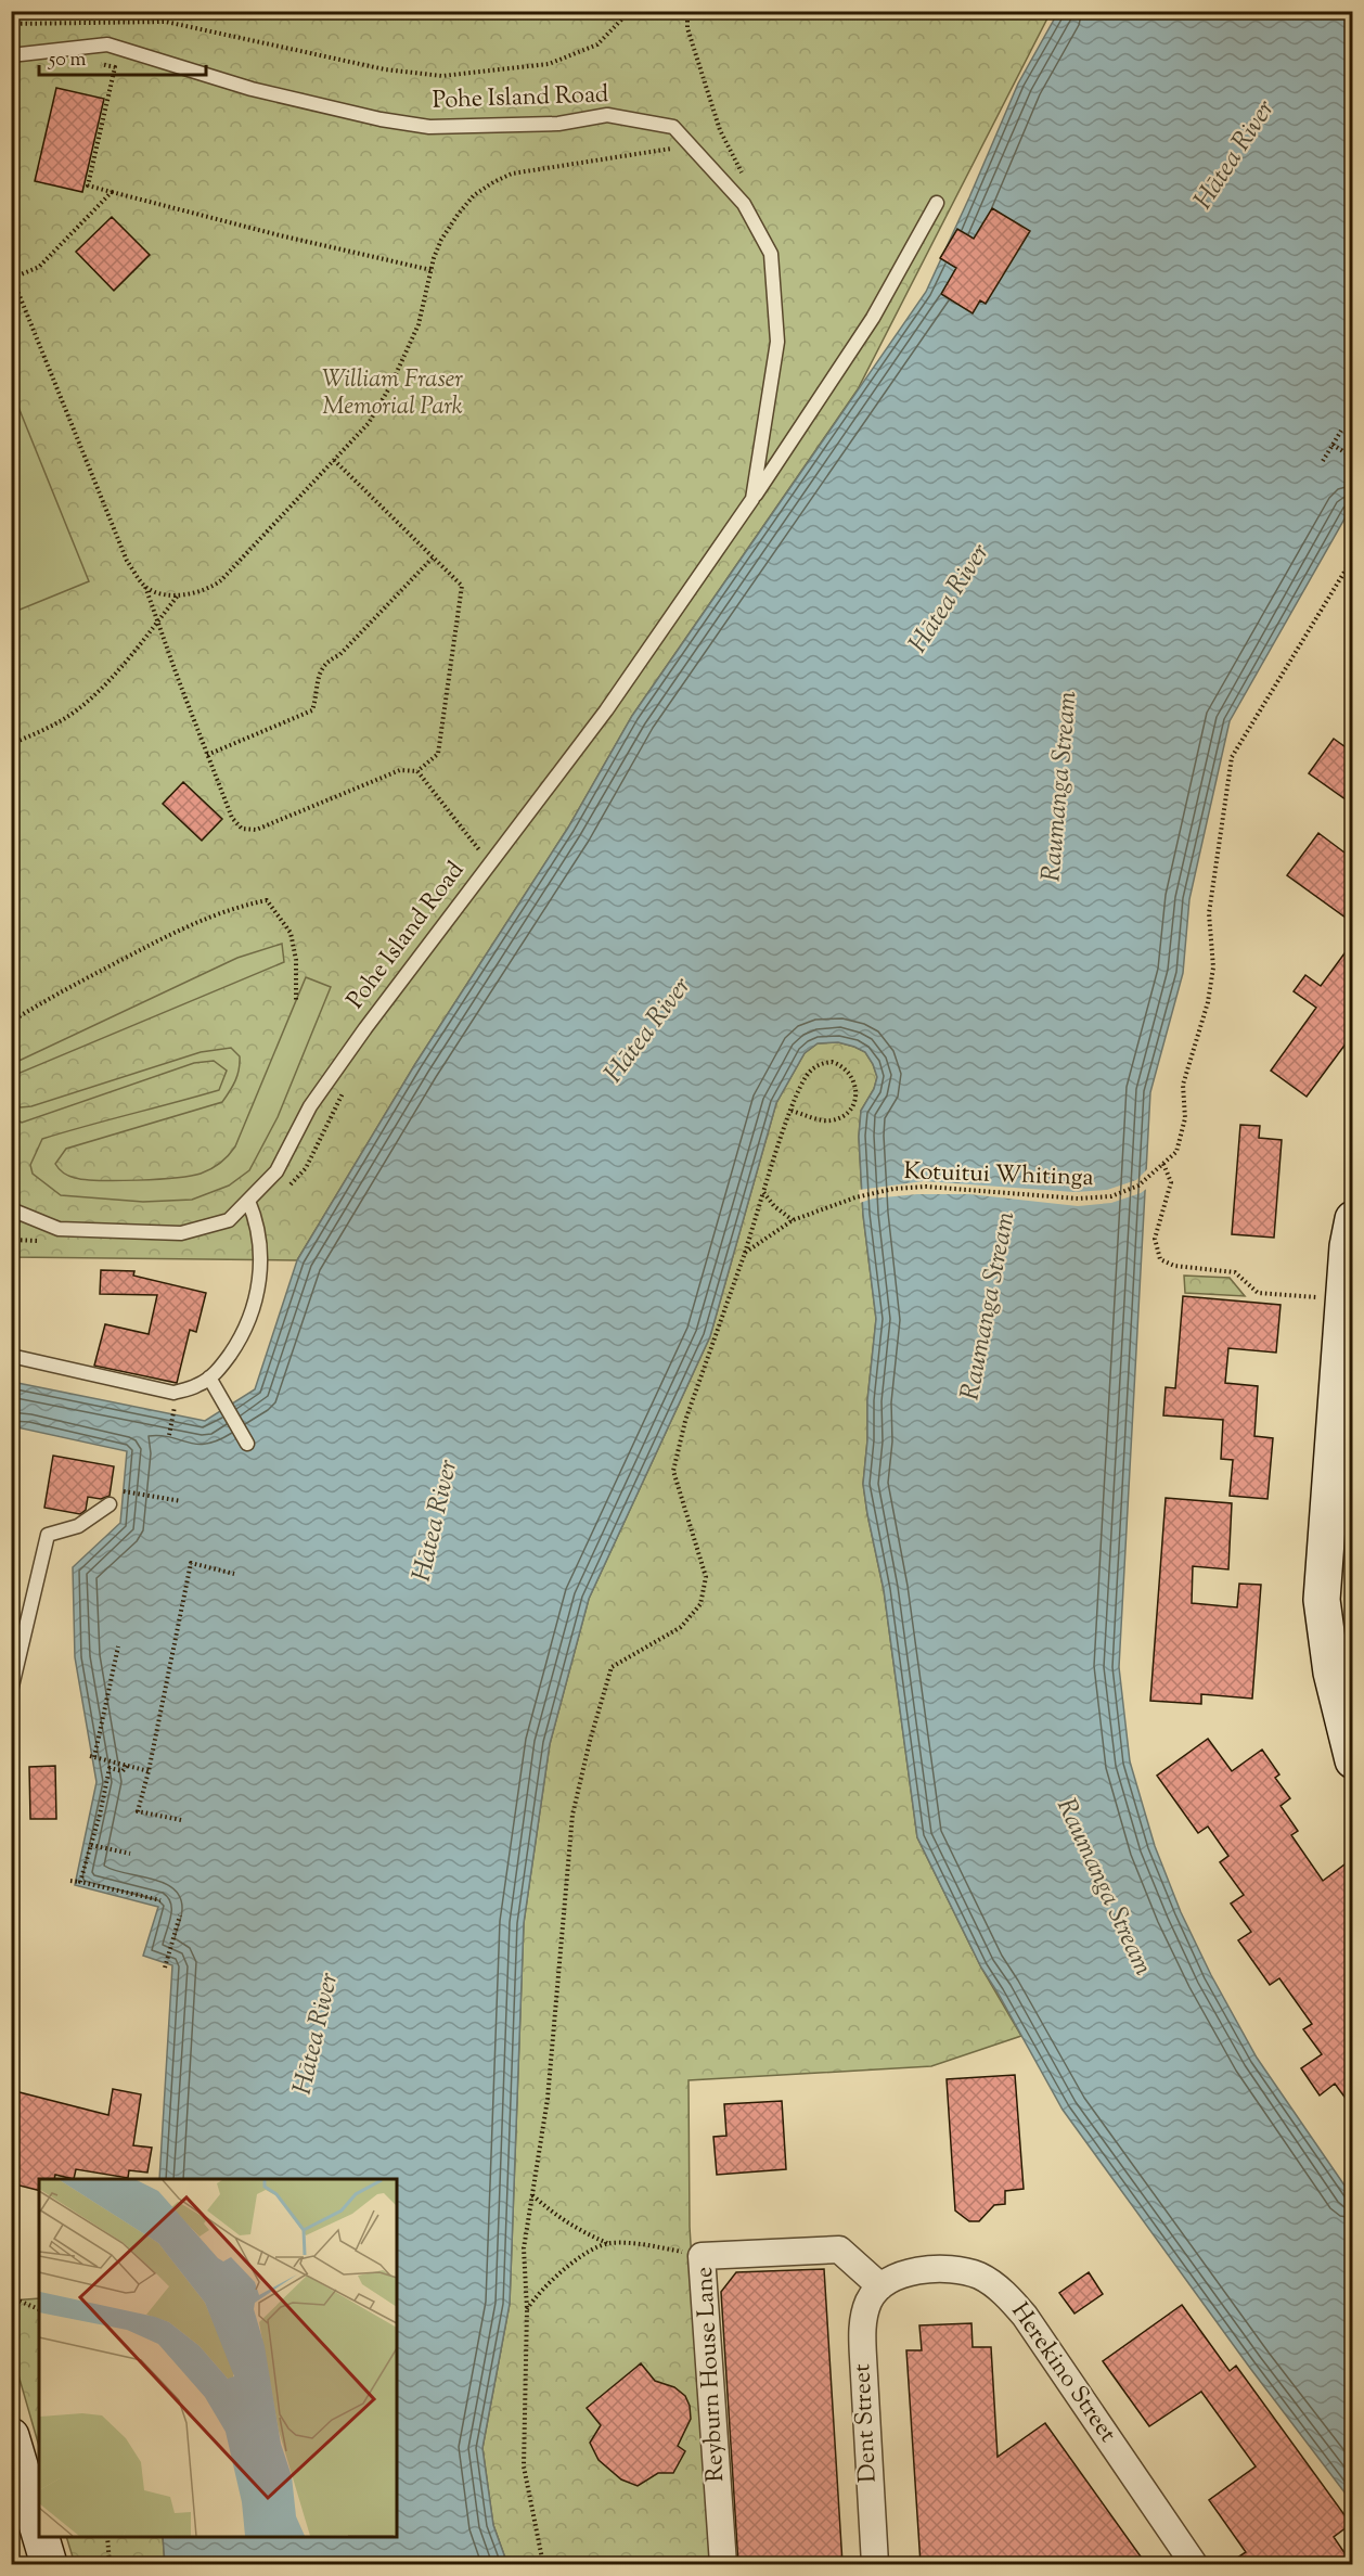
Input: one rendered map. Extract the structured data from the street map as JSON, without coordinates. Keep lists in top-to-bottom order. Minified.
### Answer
{"streets":{"street":["Herekino Street","Reyburn House Lane","Dent Street"],"lane":["Pohe Island Road"],"path":["Kotuitui Whitinga"]},"crossings":[["Herekino Street","Reyburn House Lane"],["Herekino Street","Dent Street"],["Reyburn House Lane","Dent Street"]],"water":["Hātea River","Raumanga Stream"],"parks":["William Fraser Memorial Park"],"scale_bar":"50 m"}
